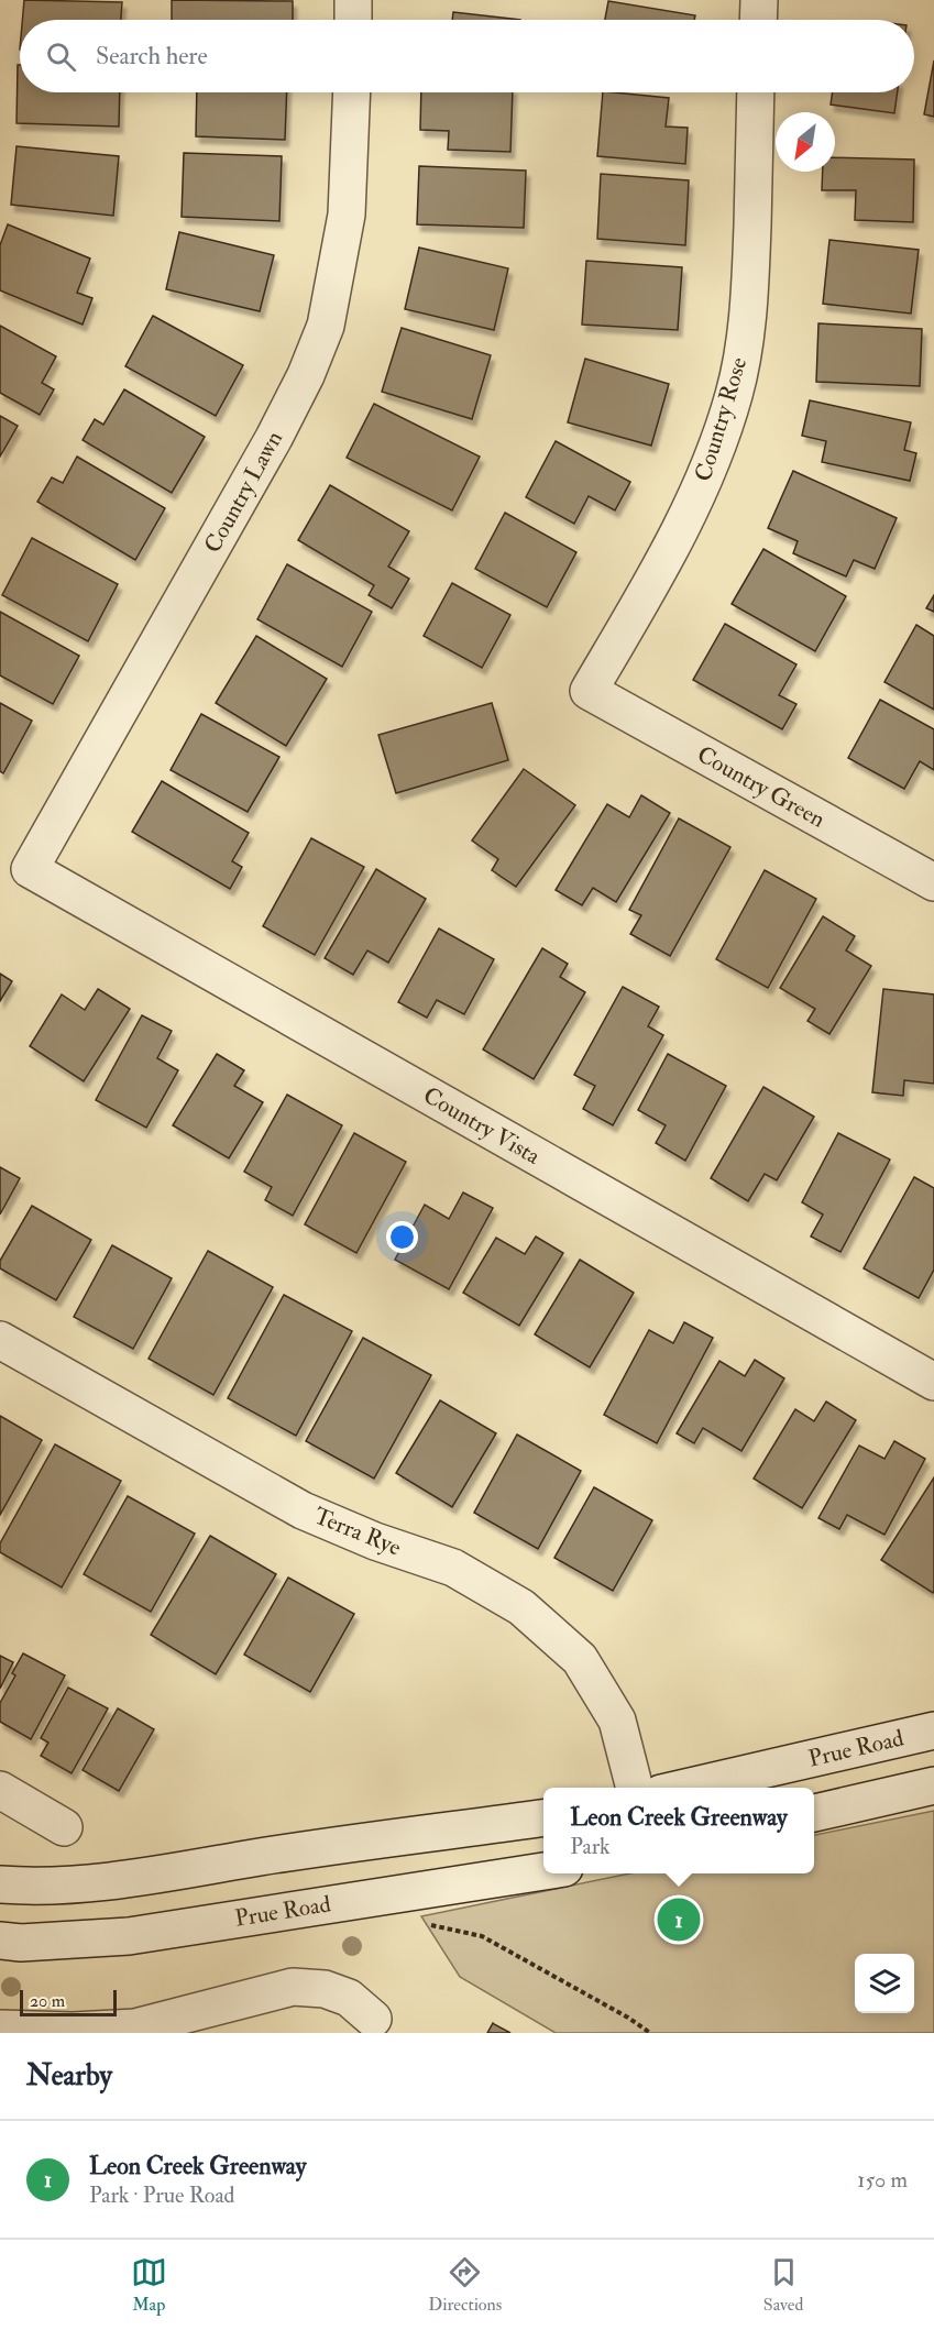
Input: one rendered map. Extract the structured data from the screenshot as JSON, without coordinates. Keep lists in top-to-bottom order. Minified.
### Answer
{"streets":{"street":["Country Rose","Country Lawn","Country Green","Country Vista","Terra Rye","Prue Road"]},"crossings":[["Country Rose","Country Green"],["Country Lawn","Country Vista"]],"scale_bar":"20 m","north":"bottom left","page":{"search":"Search here","popup":["Leon Creek Greenway","Park"],"pins":"1","scale":"20 m","heading":"Nearby","list":[{"mark":"1","name":"Leon Creek Greenway","note":"Park · Prue Road","value":"150 m"}],"nav":["Map","Directions","Saved"]}}
